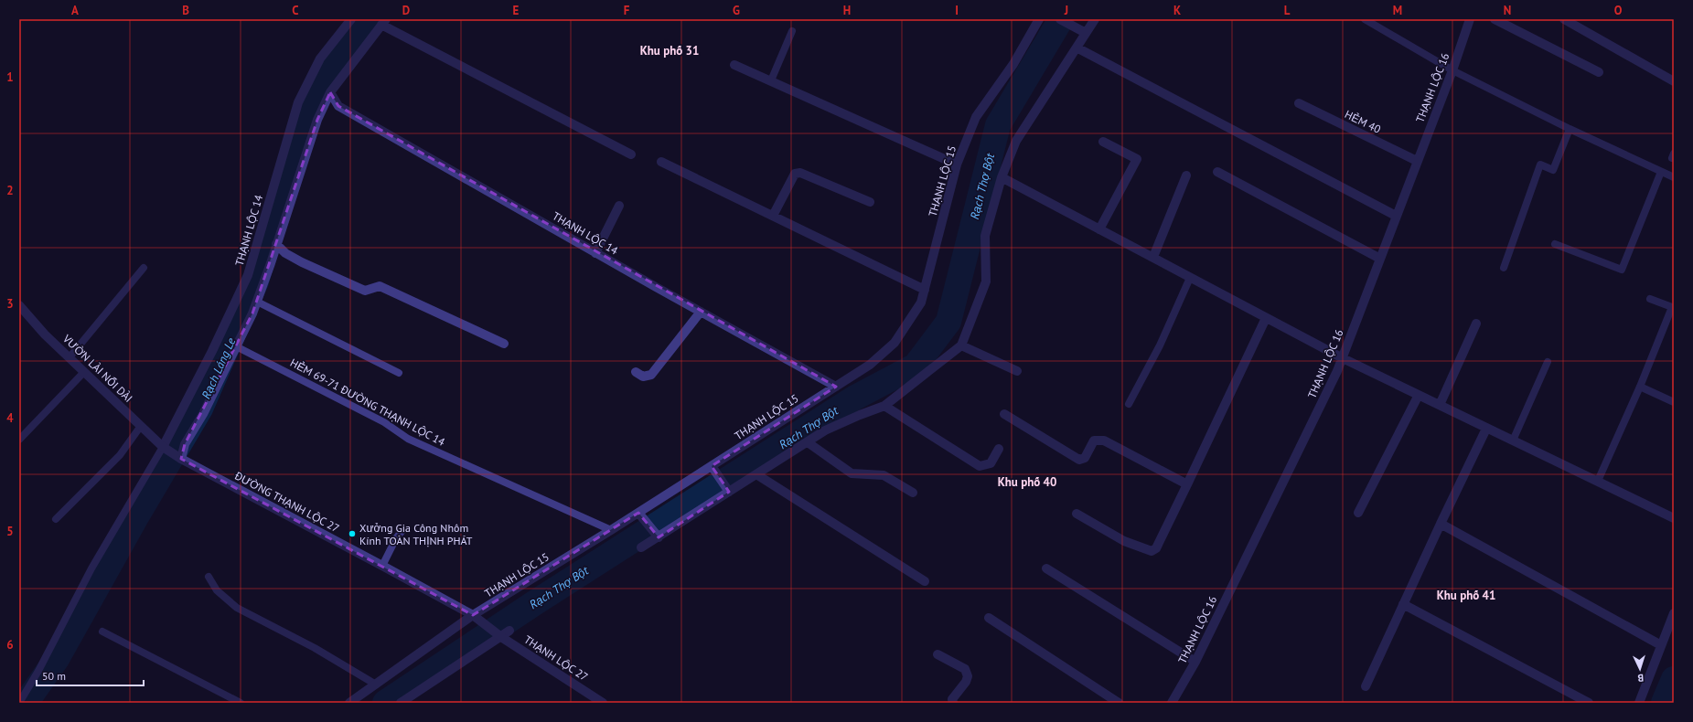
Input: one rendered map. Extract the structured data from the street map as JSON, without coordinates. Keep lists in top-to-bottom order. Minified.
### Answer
{"streets":{"street":["THẠNH LỘC 16","HẺM 40","THẠNH LỘC 15","THẠNH LỘC 14","VƯỜN LÀI NỐI DÀI","ĐƯỜNG THẠNH LỘC 27","THẠNH LỘC 27"],"lane":["HẺM 69-71 ĐƯỜNG THẠNH LỘC 14"]},"crossings":[["THẠNH LỘC 16","HẺM 40"],["THẠNH LỘC 15","THẠNH LỘC 14"],["THẠNH LỘC 15","HẺM 69-71 ĐƯỜNG THẠNH LỘC 14"],["THẠNH LỘC 15","ĐƯỜNG THẠNH LỘC 27"],["THẠNH LỘC 14","VƯỜN LÀI NỐI DÀI"],["ĐƯỜNG THẠNH LỘC 27","THẠNH LỘC 27"]],"districts":["Khu phố 31","Khu phố 40","Khu phố 41"],"water":["Rạch Thợ Bột","Rạch Láng Le"],"places":["Xưởng Gia Công Nhôm Kính TOÀN THỊNH PHÁT"],"scale_bar":"50 m","north":"bottom","grid":{"columns":["A","B","C","D","E","F","G","H","I","J","K","L","M","N","O"],"rows":["1","2","3","4","5","6"]}}
